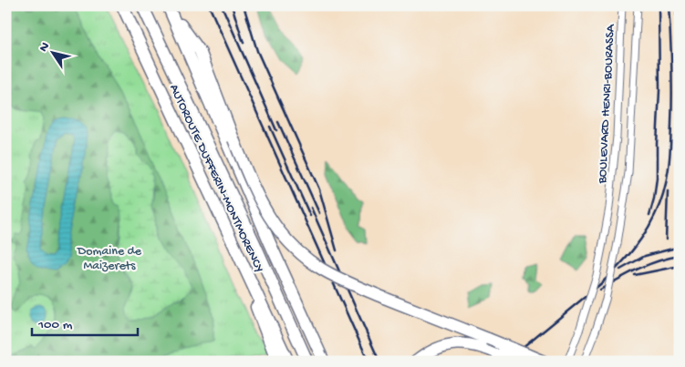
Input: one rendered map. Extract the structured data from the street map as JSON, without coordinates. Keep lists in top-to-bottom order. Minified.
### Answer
{"streets":{"highway":["AUTOROUTE DUFFERIN-MONTMORENCY"],"street":["BOULEVARD HENRI-BOURASSA"]},"parks":["Domaine de Maizerets"],"scale_bar":"100 m","north":"top left"}
